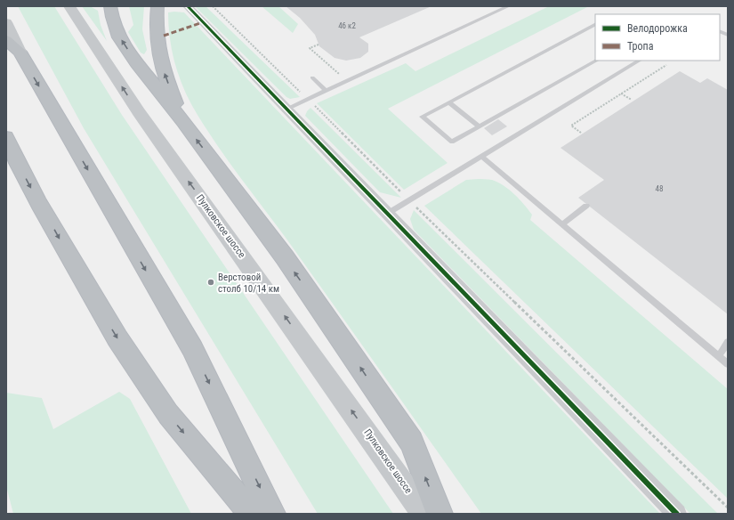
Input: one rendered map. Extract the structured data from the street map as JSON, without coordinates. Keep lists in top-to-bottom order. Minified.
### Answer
{"streets":{"main road":["Пулковское шоссе"]},"one_way":["Пулковское шоссе"],"places":["Верстовой столб 10/14 км"],"house_numbers":["46 к2","48"],"legend":["Велодорожка","Тропа"]}
